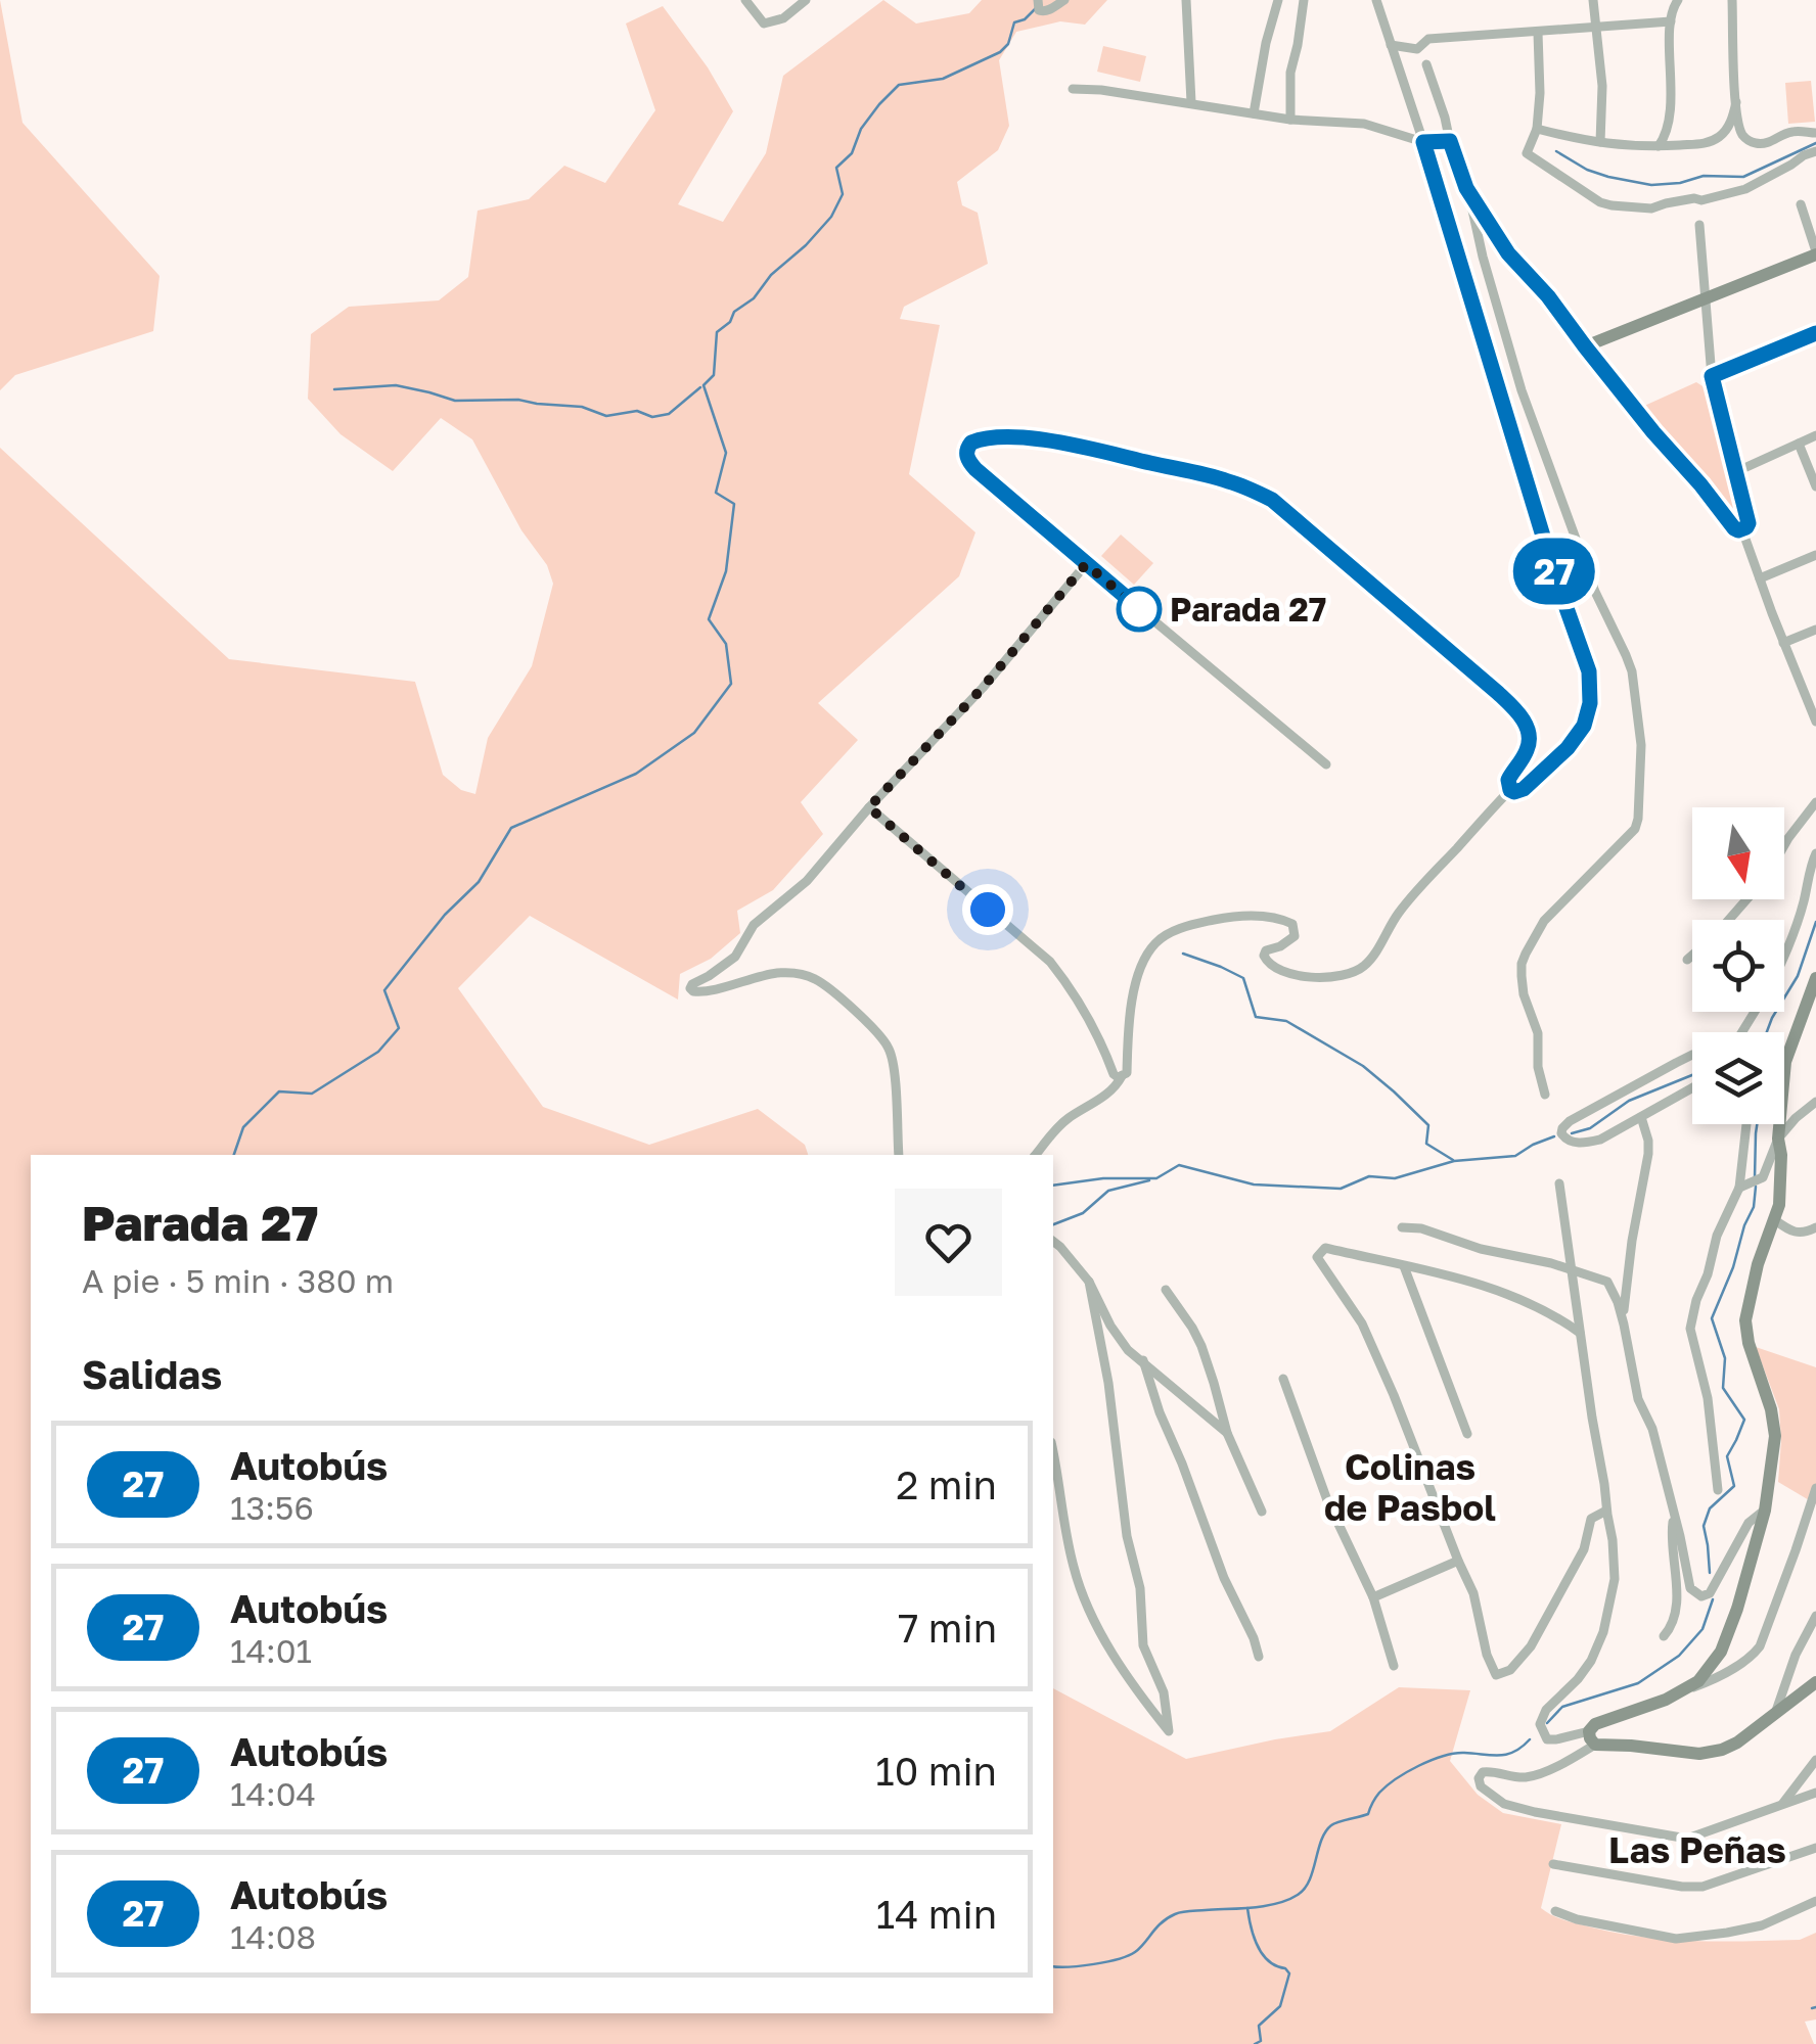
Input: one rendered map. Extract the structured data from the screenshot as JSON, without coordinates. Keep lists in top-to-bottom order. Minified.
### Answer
{"districts":["Colinas de Pasbol","Las Peñas"],"places":["Parada 27"],"lines":["bus line 27"],"north":"bottom","page":{"on_map":"27","heading":[["Parada 27","A pie · 5 min · 380 m"],"Salidas"],"list":[{"mark":"27","name":"Autobús","note":"13:56","value":"2 min"},{"mark":"27","name":"Autobús","note":"14:01","value":"7 min"},{"mark":"27","name":"Autobús","note":"14:04","value":"10 min"},{"mark":"27","name":"Autobús","note":"14:08","value":"14 min"}]}}
